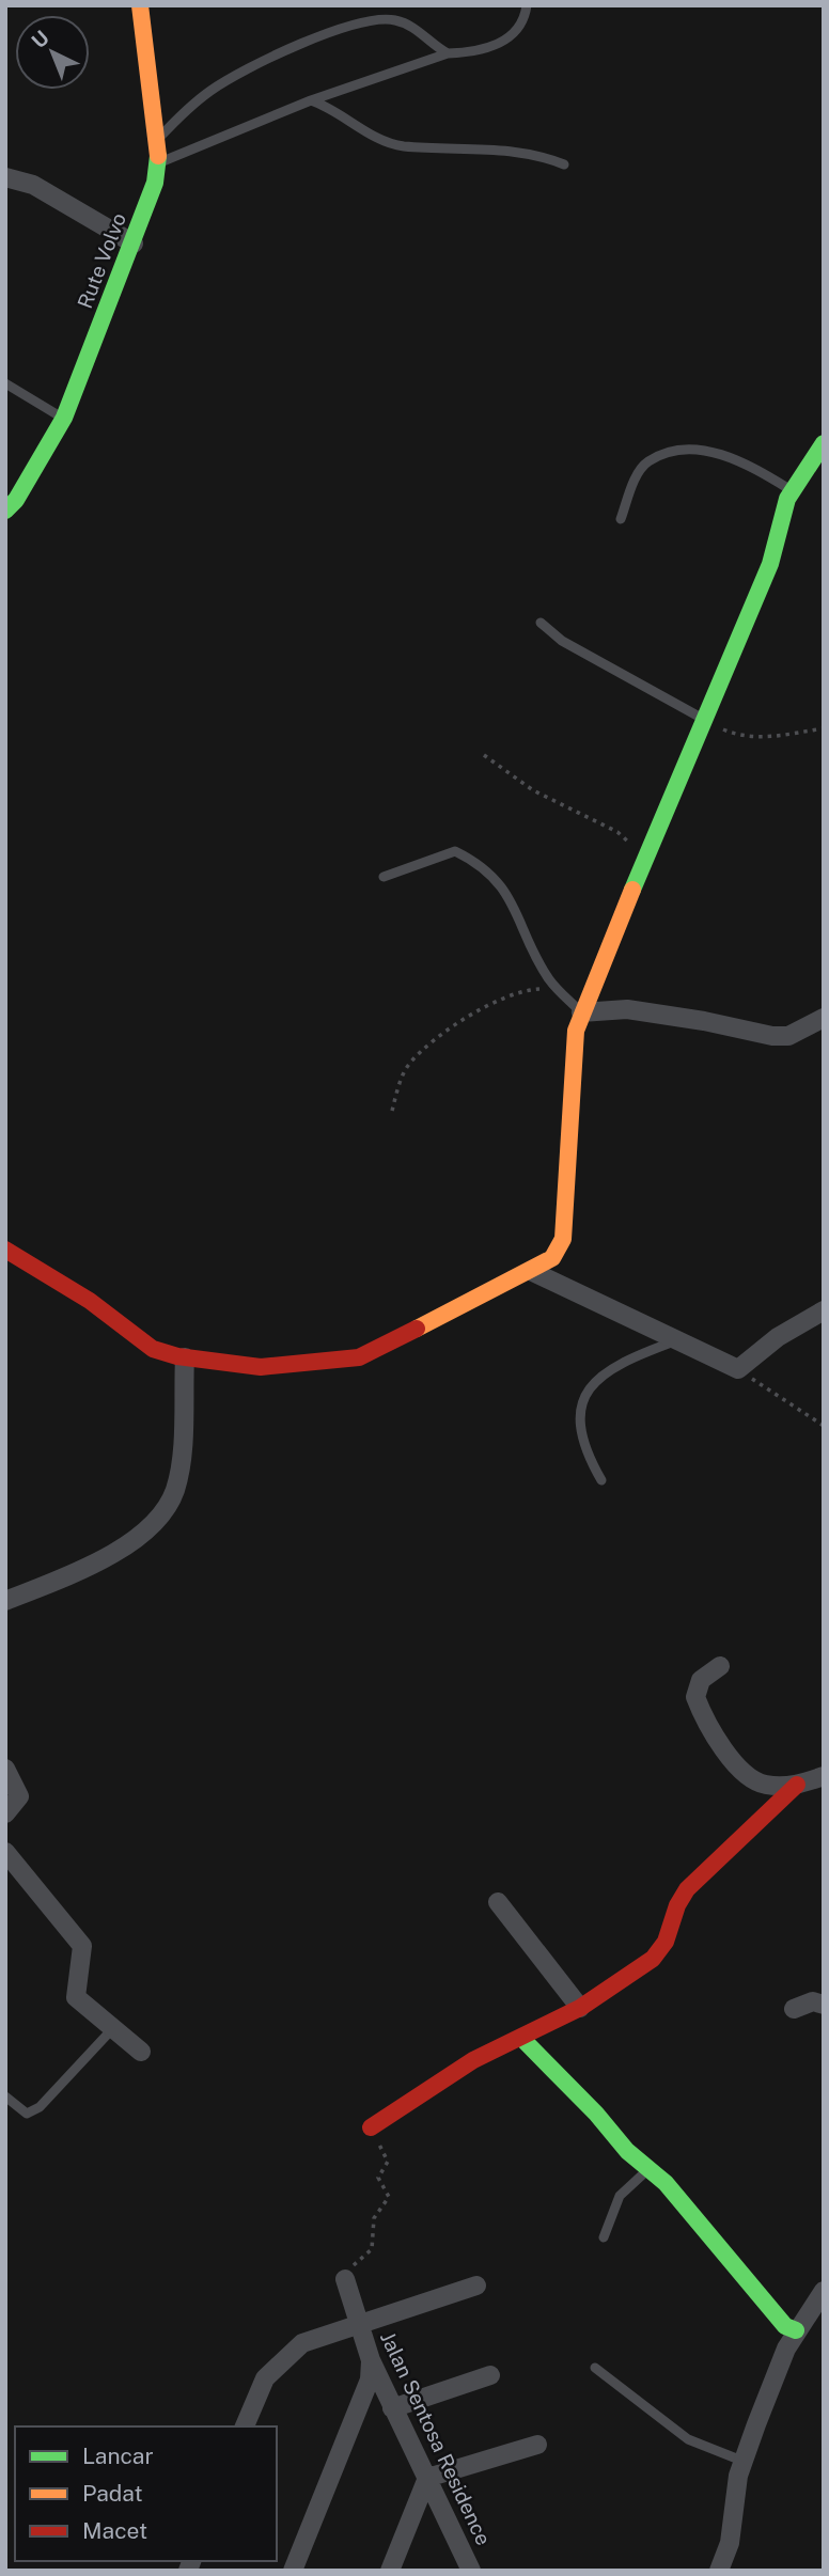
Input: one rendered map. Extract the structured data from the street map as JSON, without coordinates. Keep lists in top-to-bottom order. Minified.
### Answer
{"streets":{"street":["Rute Volvo","Jalan Sentosa Residence"]},"legend":["Lancar","Padat","Macet"],"north":"top left"}
